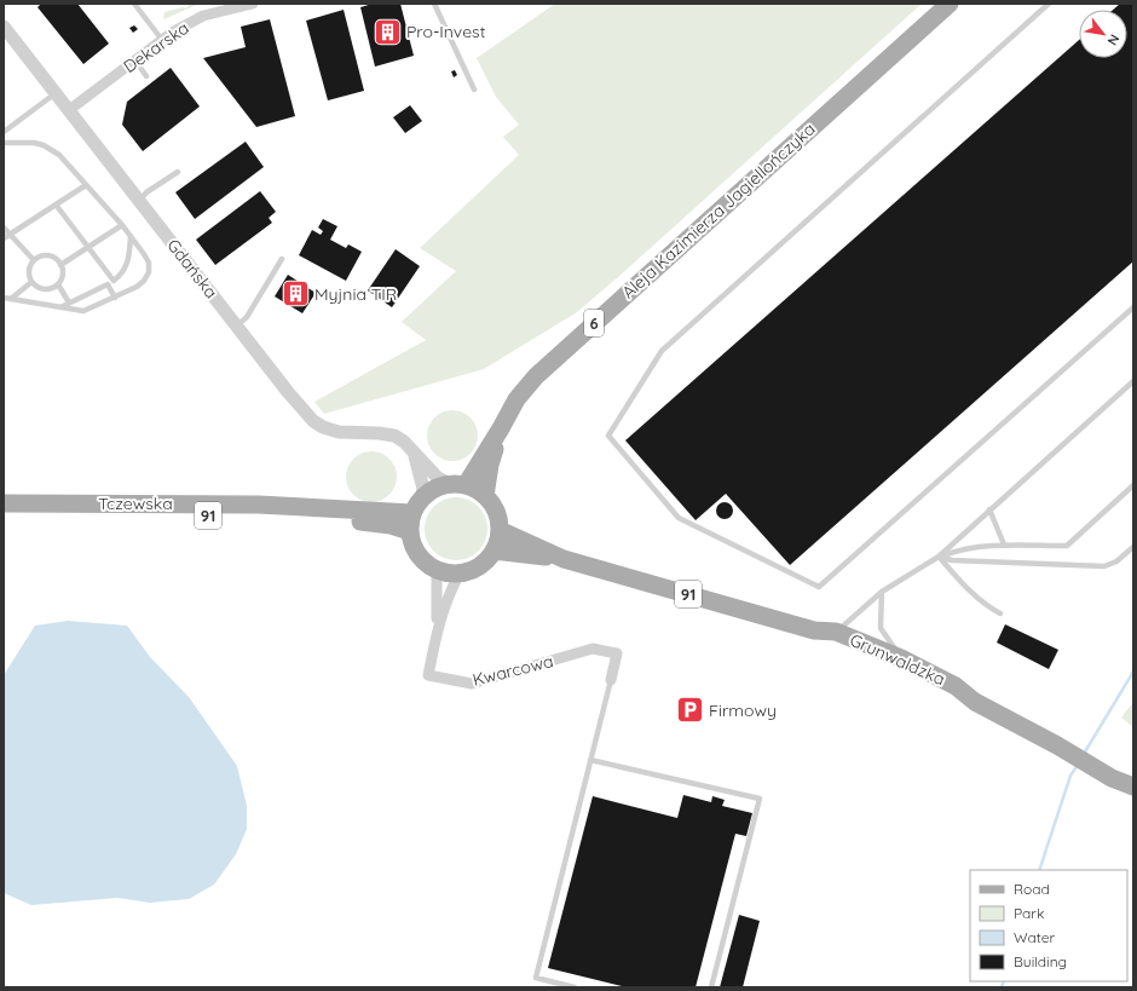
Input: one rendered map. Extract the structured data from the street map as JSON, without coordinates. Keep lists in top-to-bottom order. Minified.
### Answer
{"streets":{"main road":["Aleja Kazimierza Jagiellończyka","6","Tczewska","91","Grunwaldzka"],"street":["Dekarska","Gdańska","Kwarcowa"]},"crossings":[["Dekarska","Gdańska"],["Aleja Kazimierza Jagiellończyka","Gdańska"],["Aleja Kazimierza Jagiellończyka","Tczewska"],["Aleja Kazimierza Jagiellończyka","Grunwaldzka"],["Aleja Kazimierza Jagiellończyka","Kwarcowa"],["Gdańska","Tczewska"],["Gdańska","Grunwaldzka"],["Gdańska","Kwarcowa"],["Tczewska","Grunwaldzka"],["Tczewska","Kwarcowa"],["Grunwaldzka","Kwarcowa"]],"places":{"building":["Pro-Invest","Myjnia TIR"],"parking":["Firmowy"]},"legend":["Road","Park","Water","Building"],"north":"bottom right"}
